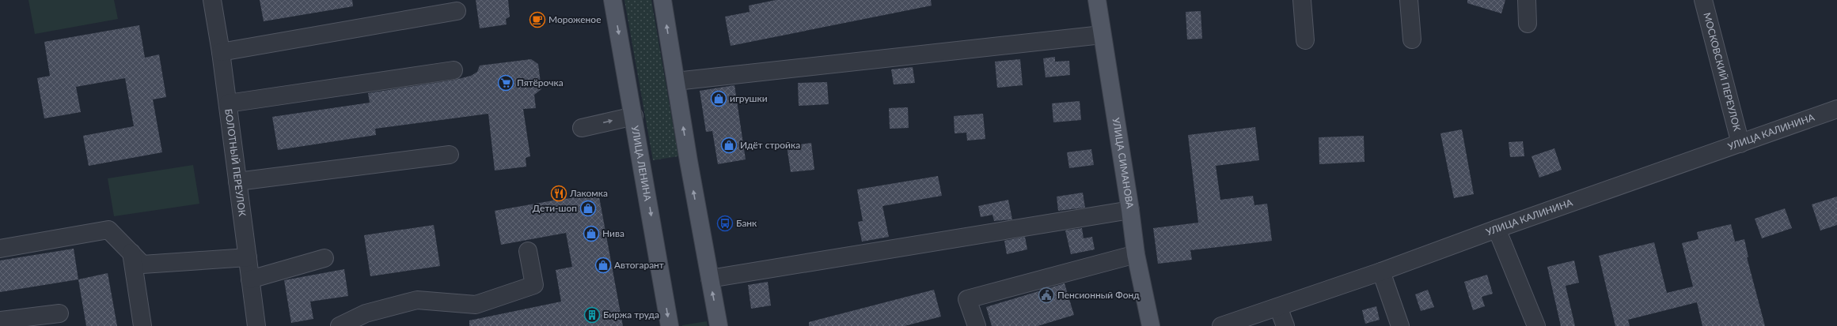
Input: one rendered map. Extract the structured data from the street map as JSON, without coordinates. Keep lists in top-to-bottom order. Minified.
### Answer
{"streets":{"main road":["УЛИЦА ЛЕНИНА","УЛИЦА СИМАНОВА"],"street":["МОСКОВСКИЙ ПЕРЕУЛОК","УЛИЦА КАЛИНИНА","БОЛОТНЫЙ ПЕРЕУЛОК"]},"crossings":[["МОСКОВСКИЙ ПЕРЕУЛОК","УЛИЦА КАЛИНИНА"]],"places":{"cafe":["Мороженое"],"supermarket":["Пятёрочка"],"shop":["игрушки","Идёт стройка","Дети-шоп","Нива","Автогарант"],"restaurant":["Лакомка"],"bus stop":["Банк"],"public building":["Пенсионный Фонд"],"building":["Биржа труда"]}}
